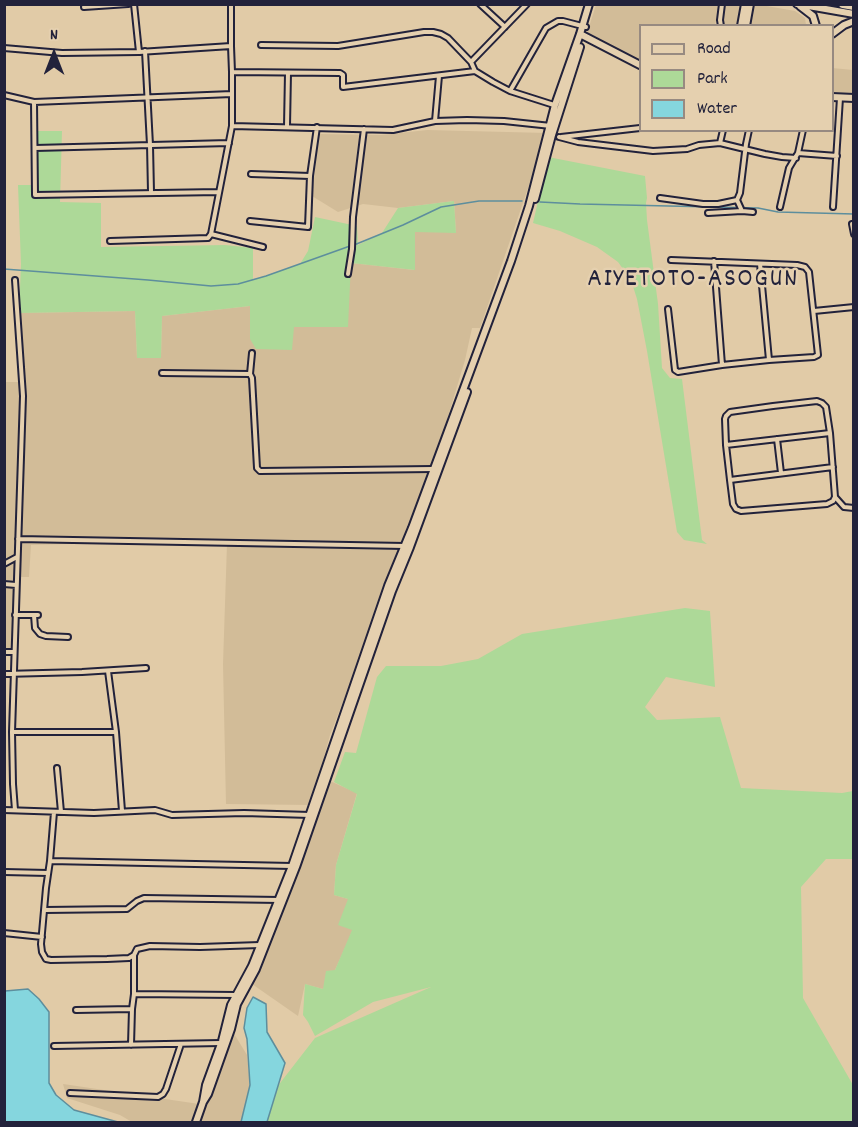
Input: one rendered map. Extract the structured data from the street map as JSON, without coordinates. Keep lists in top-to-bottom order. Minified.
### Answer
{"districts":["AIYETOTO-ASOGUN"],"legend":["Road","Park","Water"],"north":"top"}
